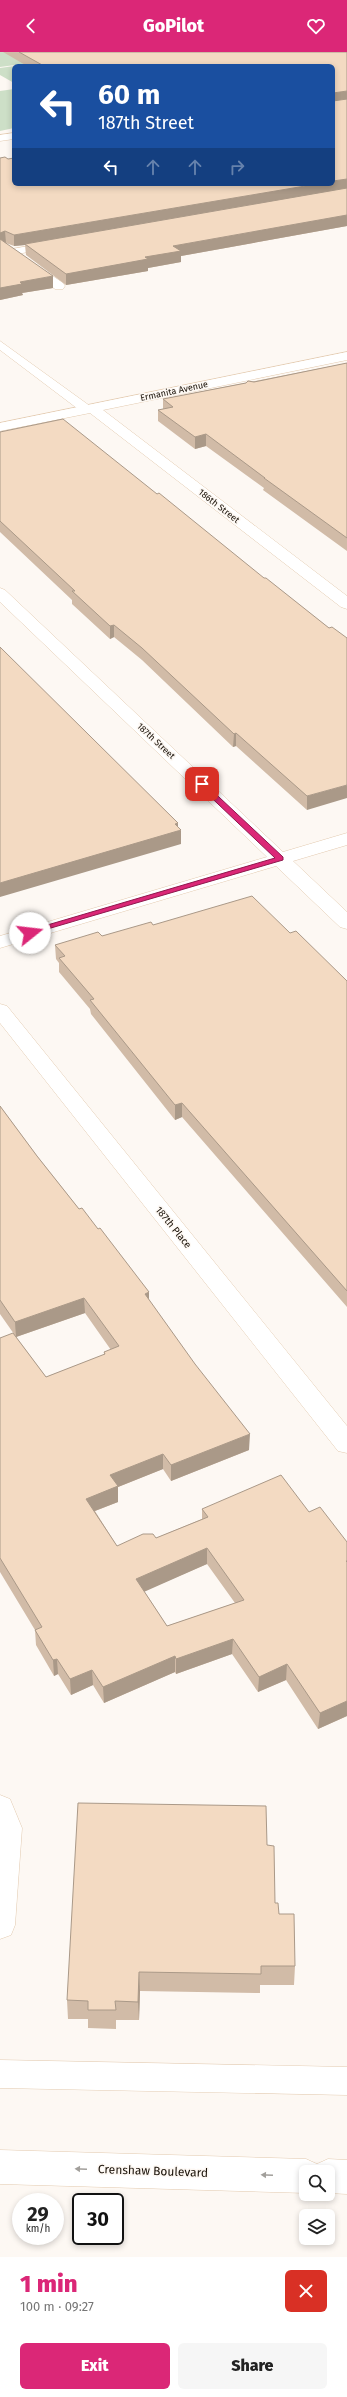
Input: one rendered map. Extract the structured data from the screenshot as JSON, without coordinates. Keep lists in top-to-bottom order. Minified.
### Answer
{"streets":{"street":["Ermanita Avenue","186th Street","187th Street","187th Place","Crenshaw Boulevard"]},"crossings":[["Ermanita Avenue","186th Street"]],"one_way":["Crenshaw Boulevard"],"page":{"header":"GoPilot","turn":["60 m","187th Street"],"speed":"29 km/h","limit":"30","heading":["1 min","100 m · 09:27"],"buttons":["Exit","Share"]}}
